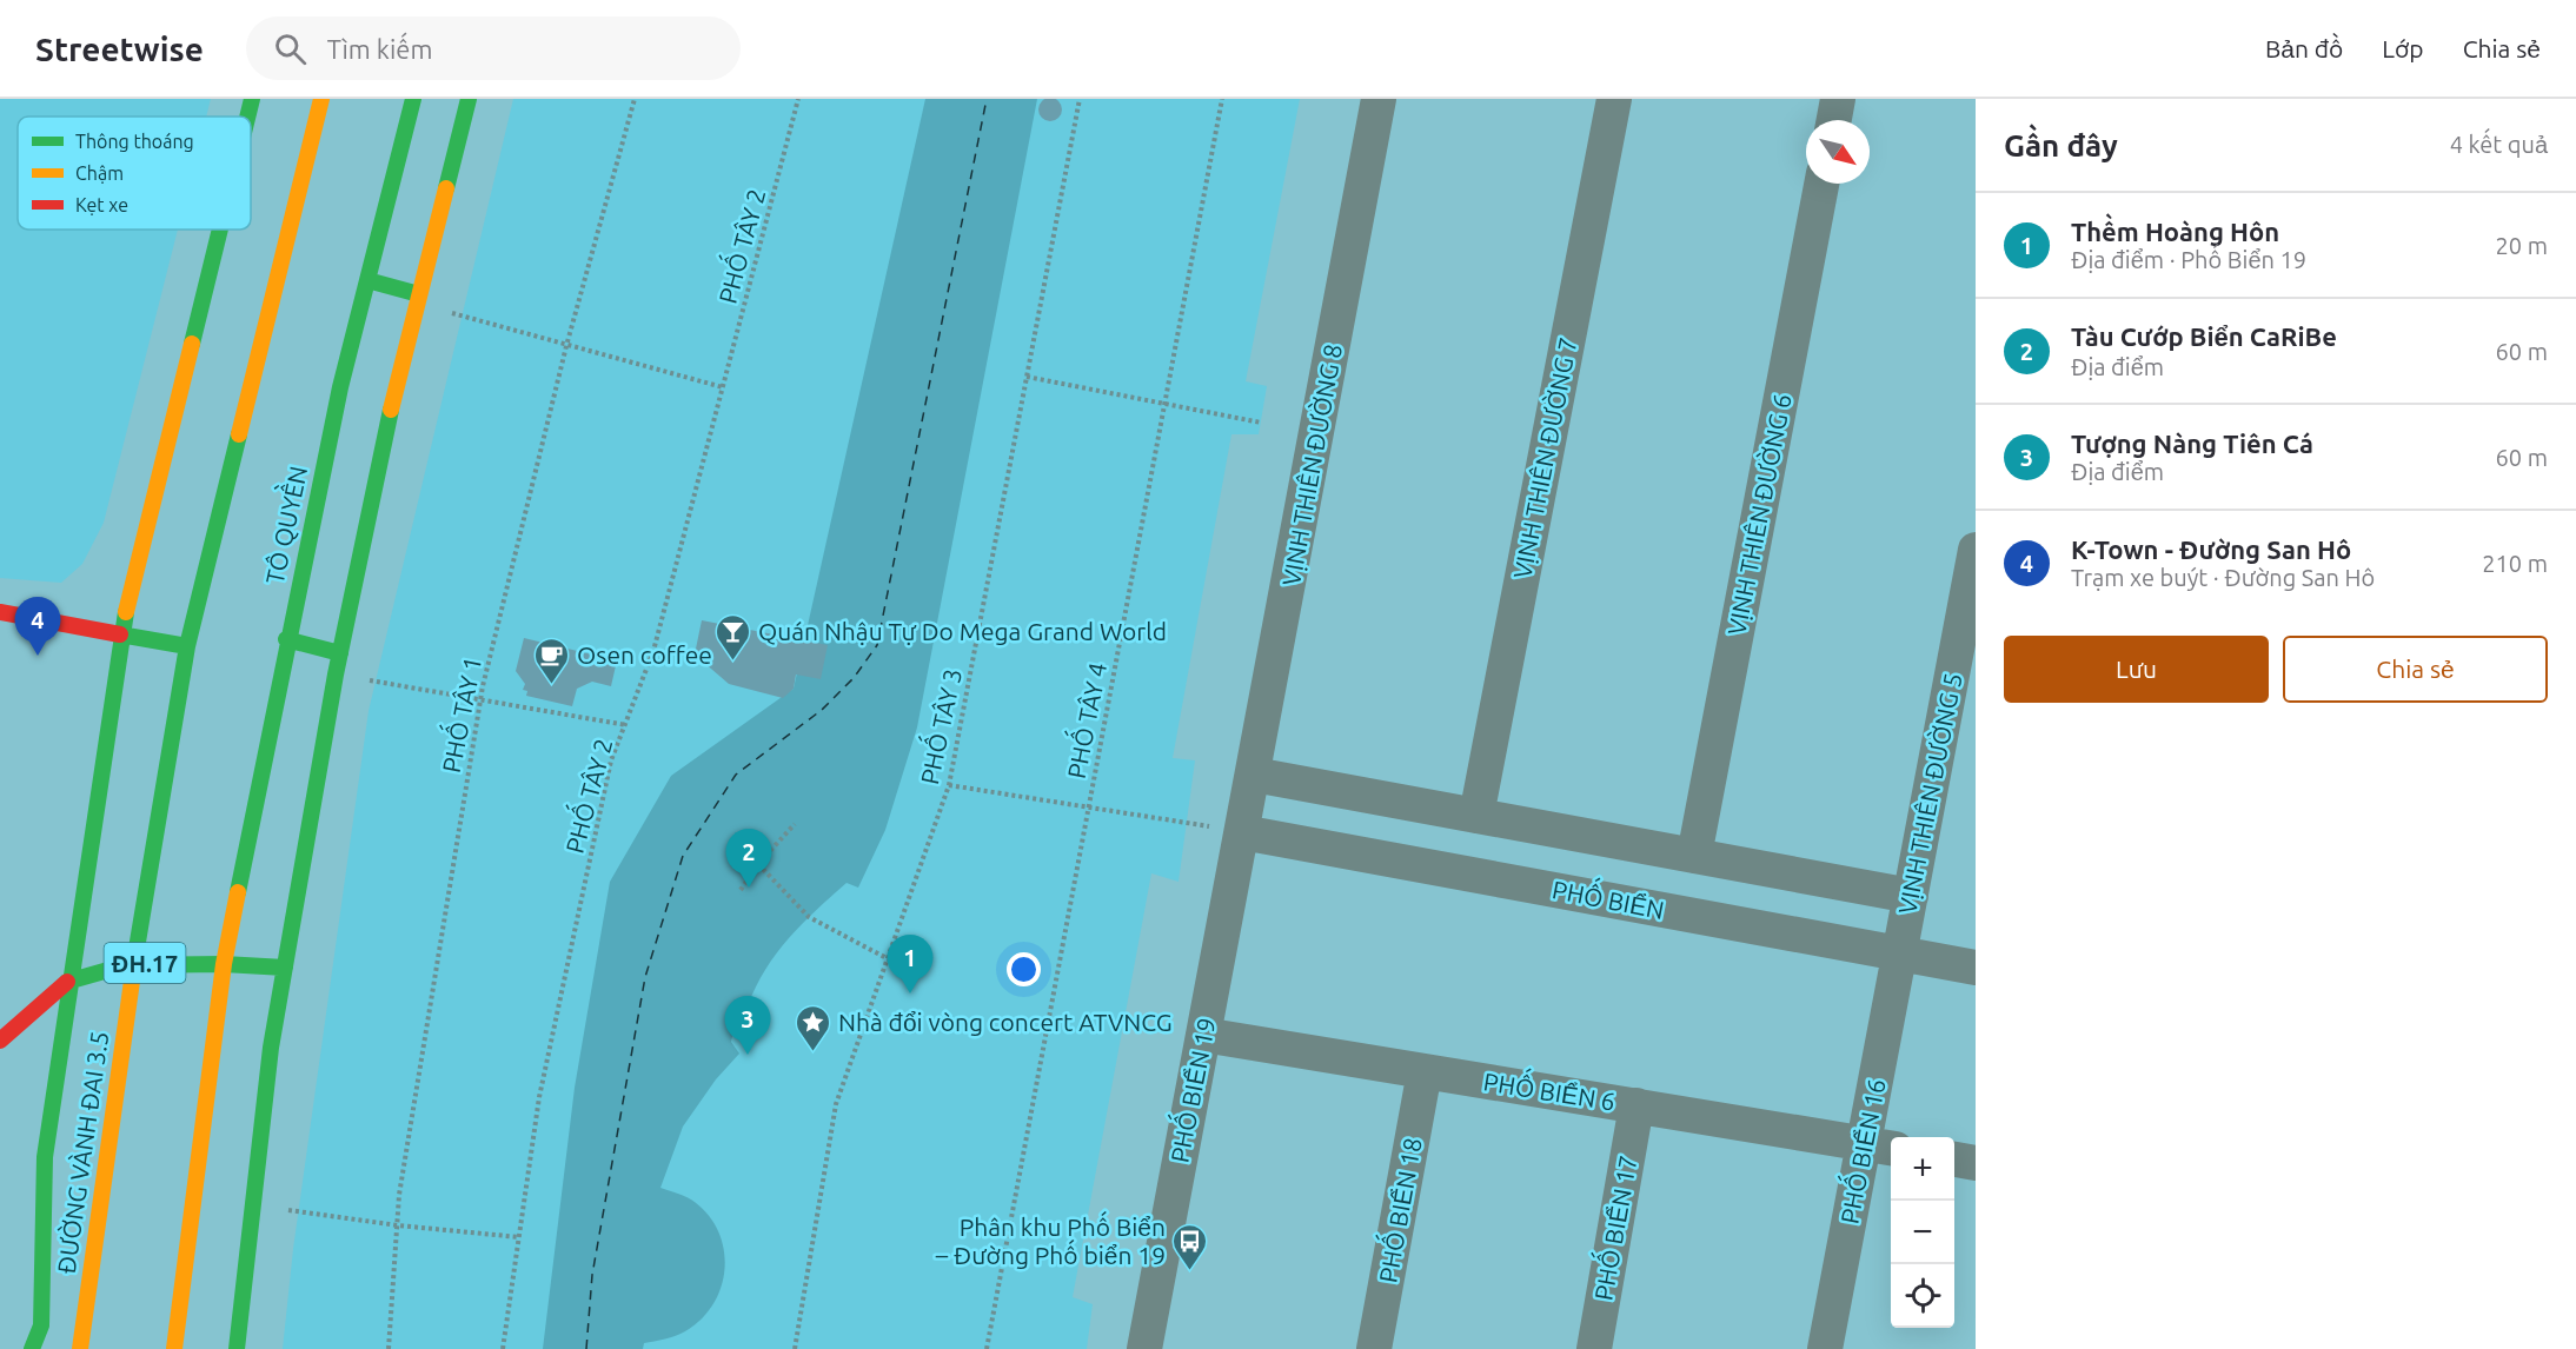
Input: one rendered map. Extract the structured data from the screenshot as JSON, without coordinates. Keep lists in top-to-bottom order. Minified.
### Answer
{"streets":{"main road":["TÔ QUYỀN","ĐH.17","ĐƯỜNG VÀNH ĐAI 3.5"],"street":["VỊNH THIÊN ĐƯỜNG 7","VỊNH THIÊN ĐƯỜNG 8","VỊNH THIÊN ĐƯỜNG 6","VỊNH THIÊN ĐƯỜNG 5","PHỐ BIỂN","PHỐ BIỂN 19","PHỐ BIỂN 6","PHỐ BIỂN 16","PHỐ BIỂN 18","PHỐ BIỂN 17"],"path":["PHỐ TÂY 2","PHỐ TÂY 1","PHỐ TÂY 4","PHỐ TÂY 3"]},"crossings":[["VỊNH THIÊN ĐƯỜNG 8","PHỐ BIỂN"],["VỊNH THIÊN ĐƯỜNG 8","PHỐ BIỂN 19"],["TÔ QUYỀN","ĐH.17"],["VỊNH THIÊN ĐƯỜNG 5","PHỐ BIỂN"],["VỊNH THIÊN ĐƯỜNG 5","PHỐ BIỂN 16"],["PHỐ BIỂN","PHỐ BIỂN 19"],["PHỐ BIỂN","PHỐ BIỂN 16"],["ĐH.17","ĐƯỜNG VÀNH ĐAI 3.5"],["PHỐ BIỂN 19","PHỐ BIỂN 6"],["PHỐ BIỂN 6","PHỐ BIỂN 16"],["PHỐ BIỂN 6","PHỐ BIỂN 18"],["PHỐ BIỂN 6","PHỐ BIỂN 17"]],"places":{"bar":["Quán Nhậu Tự Do Mega Grand World"],"cafe":["Osen coffee"],"place":["Nhà đổi vòng concert ATVNCG"],"bus stop":["Phân khu Phố Biển – Đường Phố biển 19"]},"legend":["Thông thoáng","Chậm","Kẹt xe"],"north":"bottom right","page":{"header":"Streetwise","search":"Tìm kiếm","nav":["Bản đồ","Lớp","Chia sẻ"],"heading":["Gần đây","4 kết quả"],"list":[{"mark":"1","name":"Thềm Hoàng Hôn","note":"Địa điểm · Phố Biển 19","value":"20 m"},{"mark":"2","name":"Tàu Cướp Biển CaRiBe","note":"Địa điểm","value":"60 m"},{"mark":"3","name":"Tượng Nàng Tiên Cá","note":"Địa điểm","value":"60 m"},{"mark":"4","name":"K-Town - Đường San Hô","note":"Trạm xe buýt · Đường San Hô","value":"210 m"}],"pins":["4","2","1","3"],"buttons":["Lưu","Chia sẻ"],"map_buttons":["+","−"]}}
